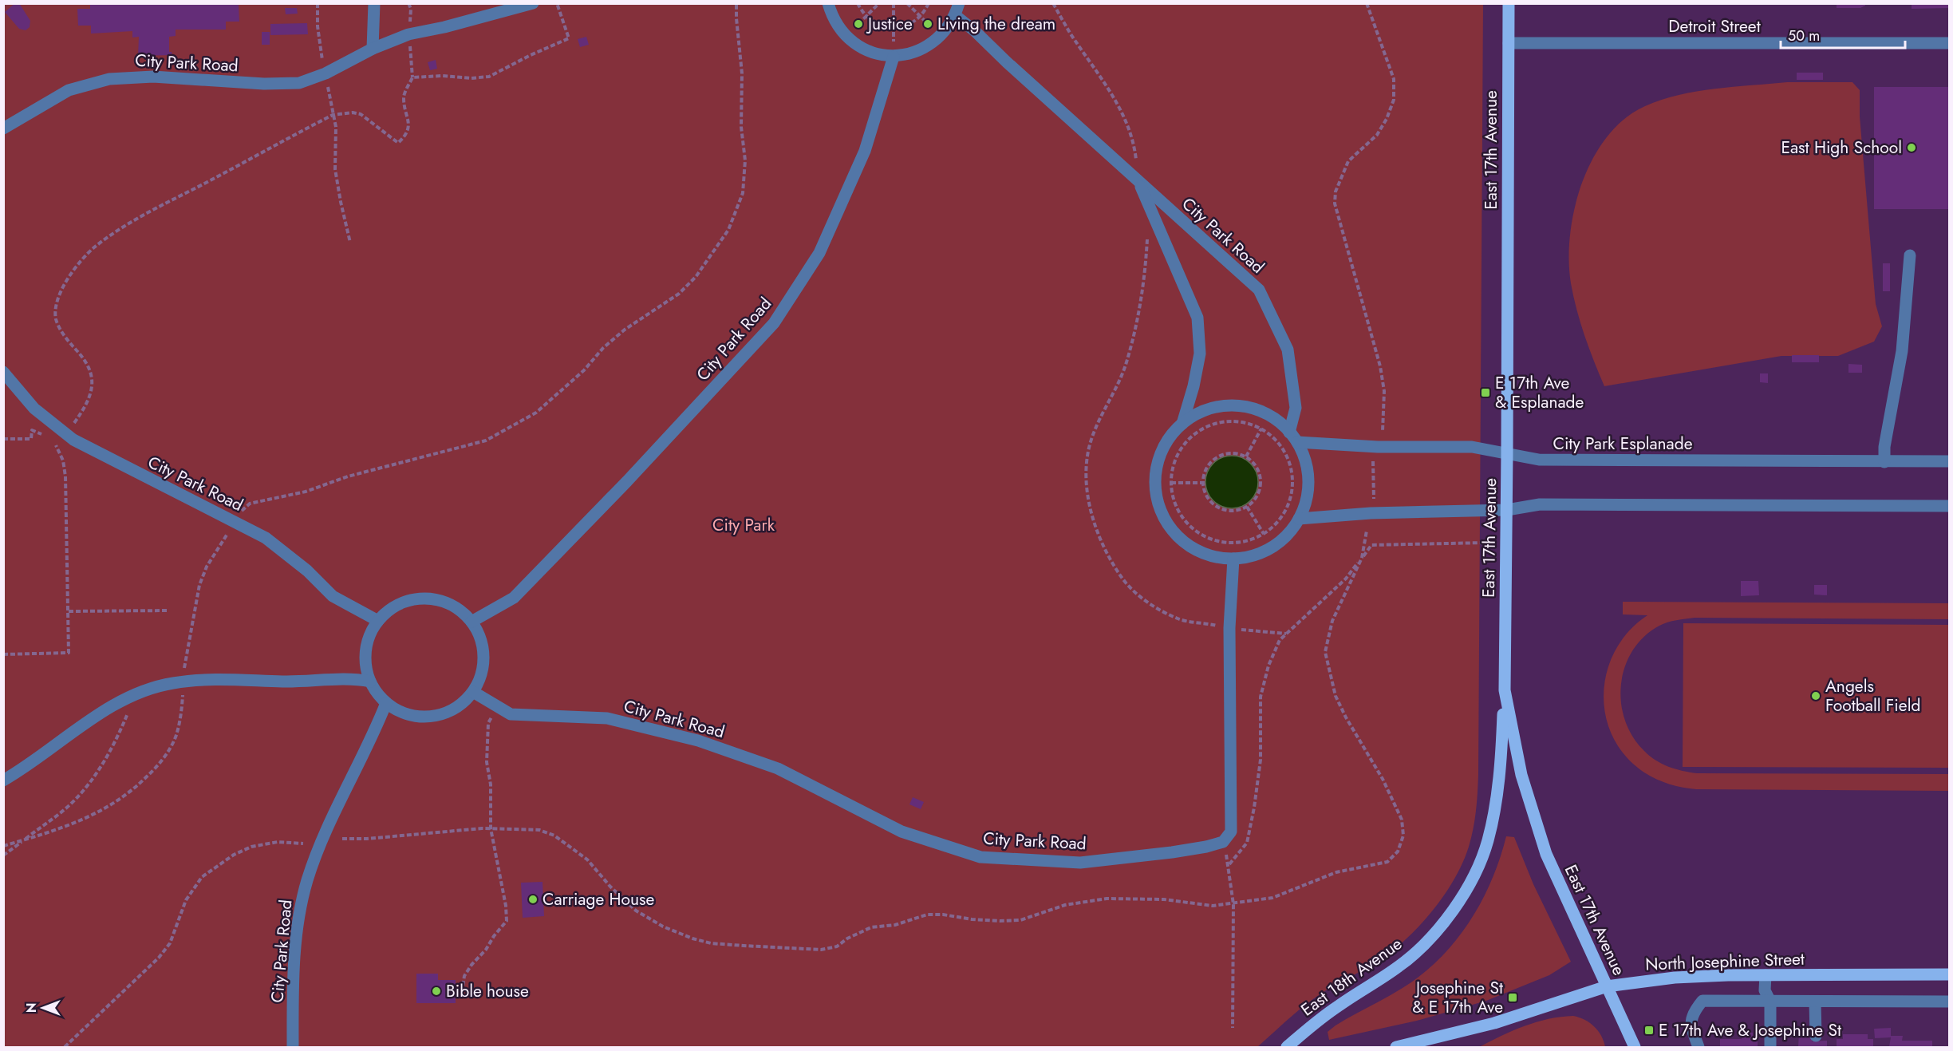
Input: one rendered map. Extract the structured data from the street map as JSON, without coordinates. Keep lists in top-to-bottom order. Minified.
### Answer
{"streets":{"main road":["East 17th Avenue","North Josephine Street","East 18th Avenue"],"street":["Detroit Street","City Park Road","City Park Esplanade"]},"crossings":[["Detroit Street","East 17th Avenue"],["East 17th Avenue","City Park Esplanade"],["East 17th Avenue","North Josephine Street"],["East 17th Avenue","East 18th Avenue"]],"parks":["City Park"],"places":{"other":["Justice","Living the dream","East High School","Angels Football Field","Carriage House","Bible house"],"transit":["E 17th Ave & Esplanade","Josephine St & E 17th Ave","E 17th Ave & Josephine St"]},"scale_bar":"50 m","north":"left"}
